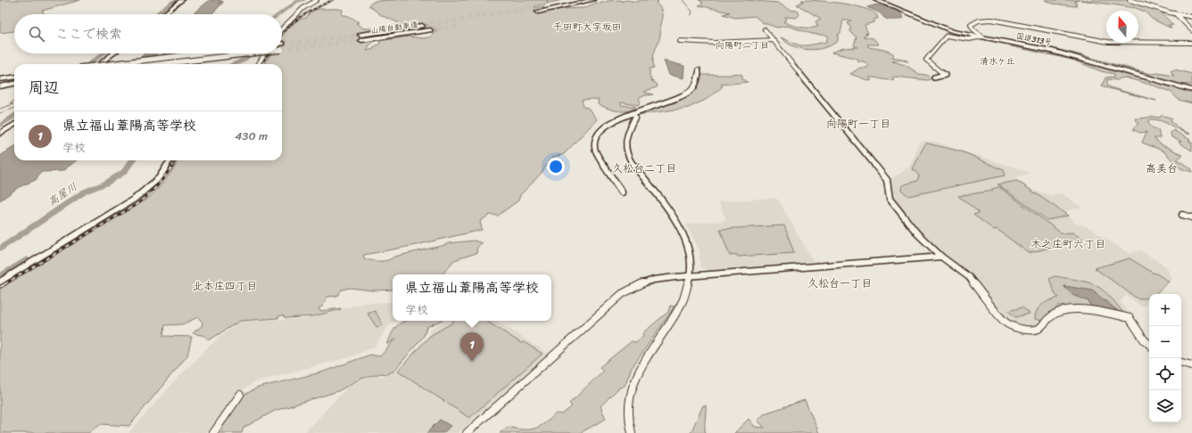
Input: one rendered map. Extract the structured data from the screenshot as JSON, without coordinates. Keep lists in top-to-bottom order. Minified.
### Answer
{"streets":{"highway":["山陽自動車道","国道313号"]},"districts":["千田町大字坂田","向陽町二丁目","清水ケ丘","向陽町一丁目","久松台二丁目","高美台","木之庄町六丁目","久松台一丁目","北本庄四丁目"],"water":["高屋川"],"north":"top","page":{"search":"ここで検索","heading":"周辺","list":[{"mark":"1","name":"県立福山葦陽高等学校","note":"学校","value":"430 m"}],"popup":["県立福山葦陽高等学校","学校"],"map_buttons":["+","−"],"pins":"1"}}
